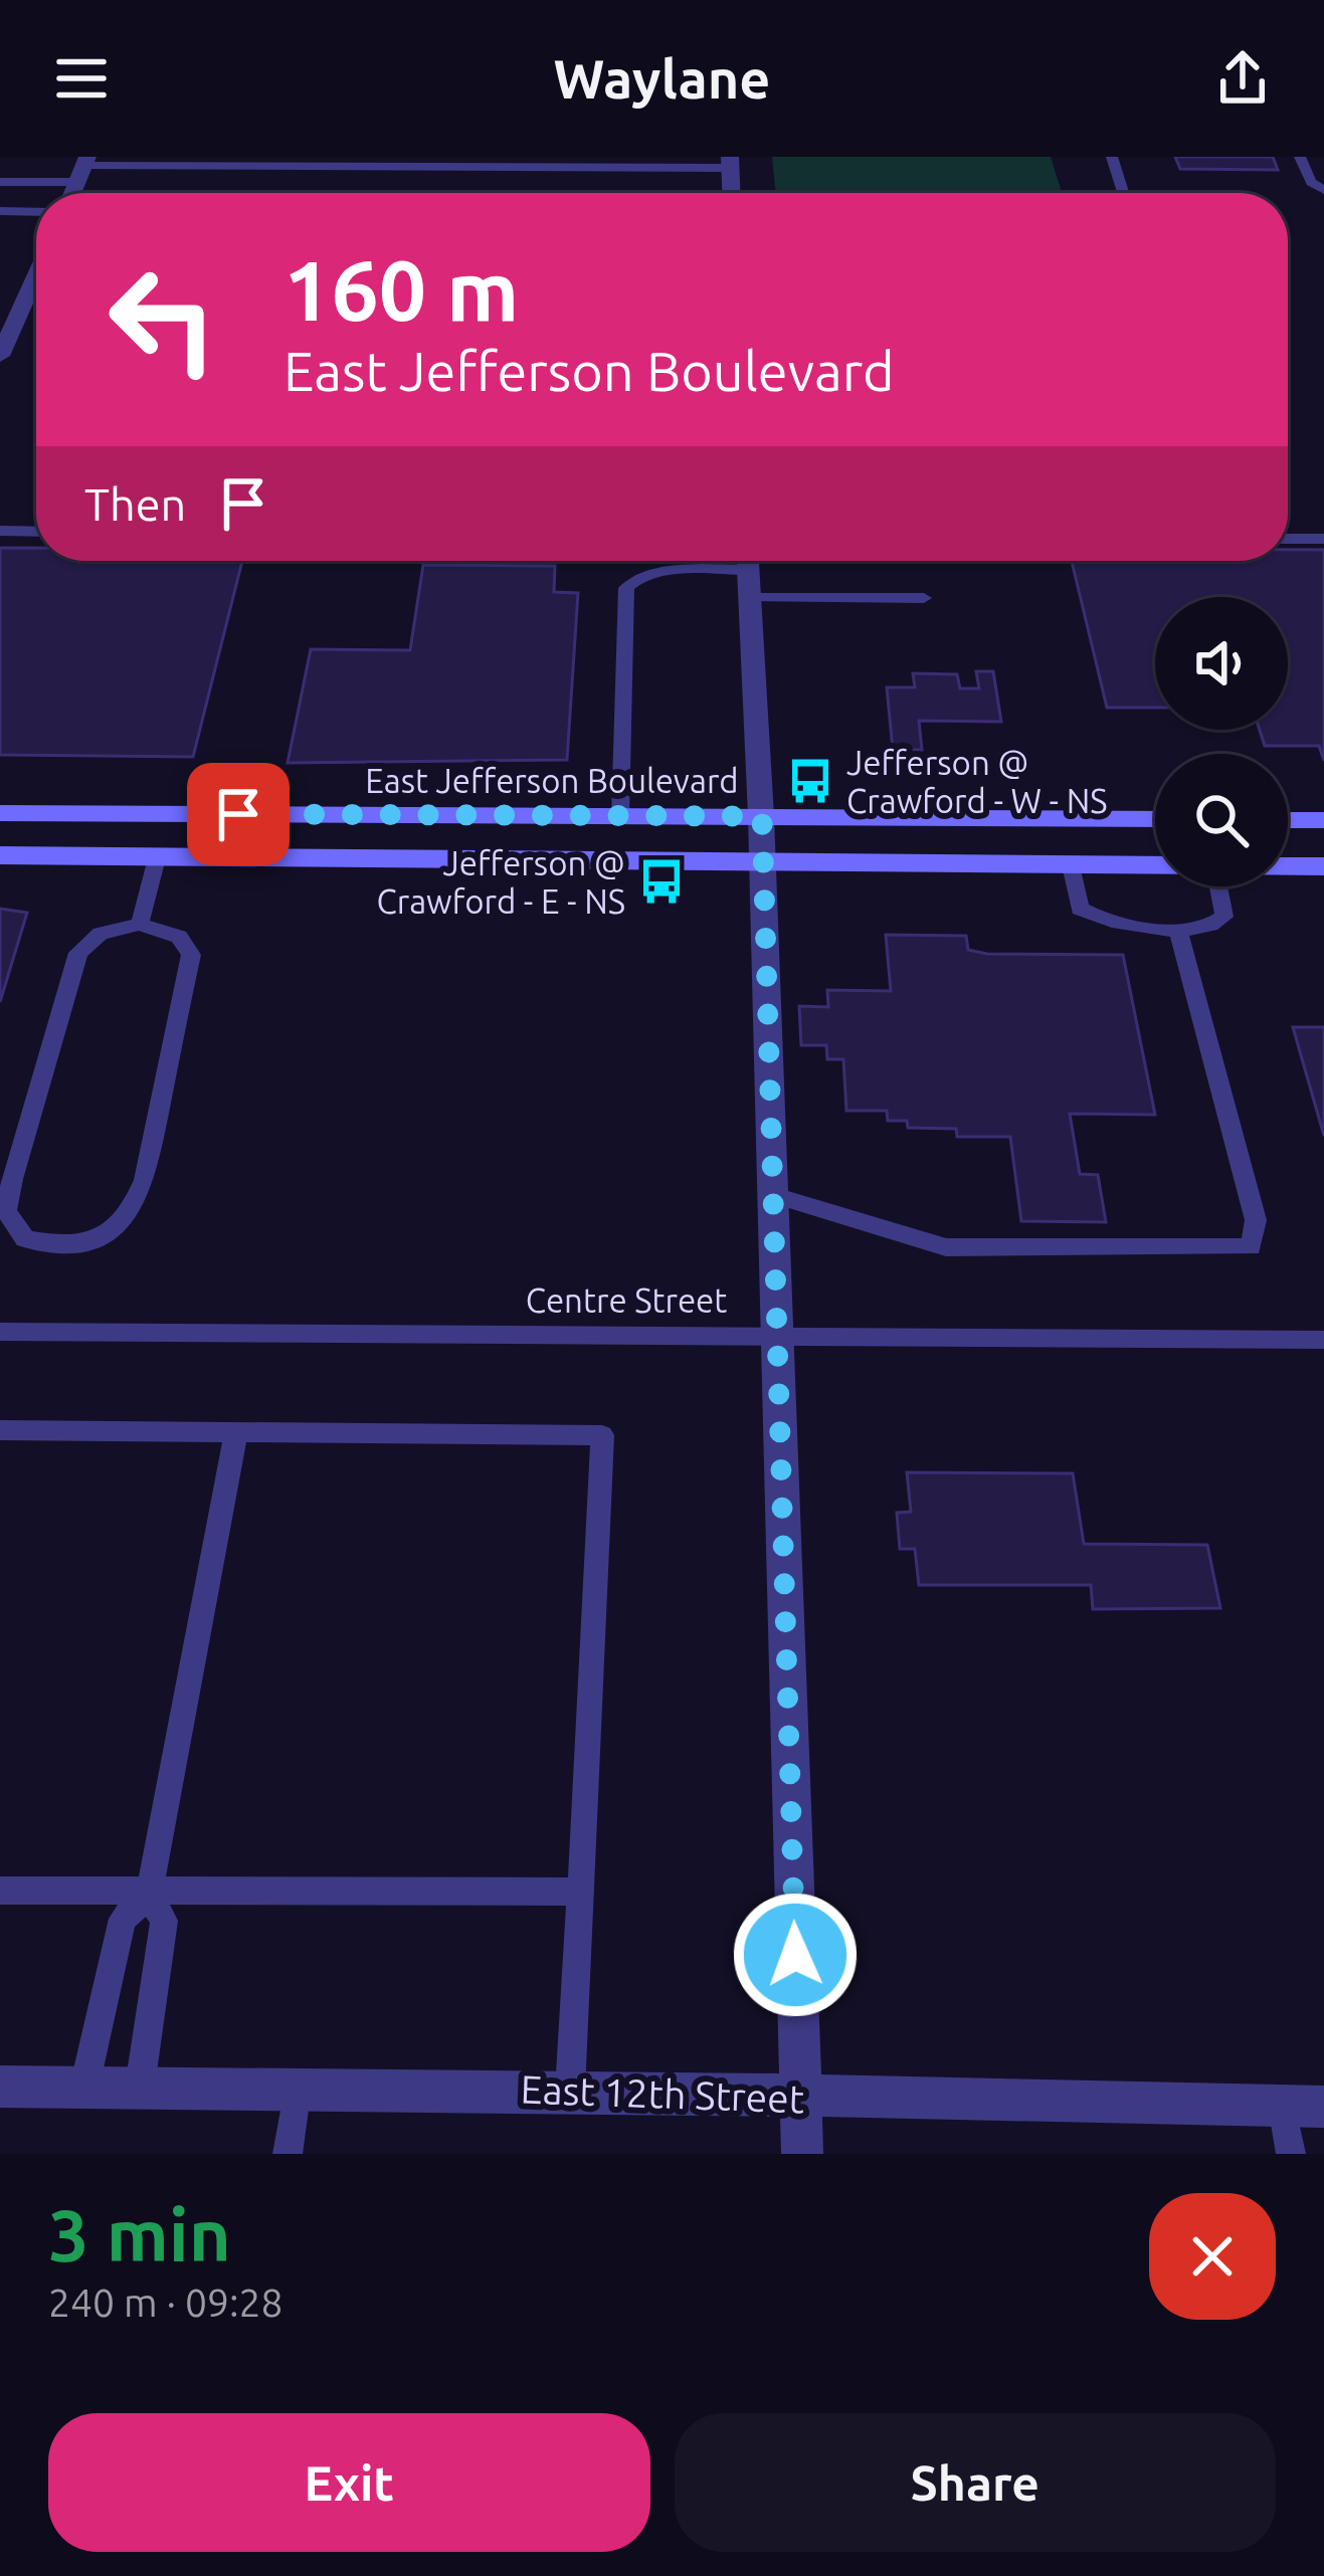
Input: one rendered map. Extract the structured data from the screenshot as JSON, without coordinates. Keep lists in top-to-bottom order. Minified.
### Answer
{"streets":{"main road":["East Jefferson Boulevard"],"street":["East 12th Street"],"lane":["Centre Street"]},"places":{"bus stop":["Jefferson @ Crawford - W - NS","Jefferson @ Crawford - E - NS"]},"page":{"header":"Waylane","turn":["160 m","East Jefferson Boulevard"],"then":"Then","heading":["3 min","240 m · 09:28"],"buttons":["Exit","Share"]}}
